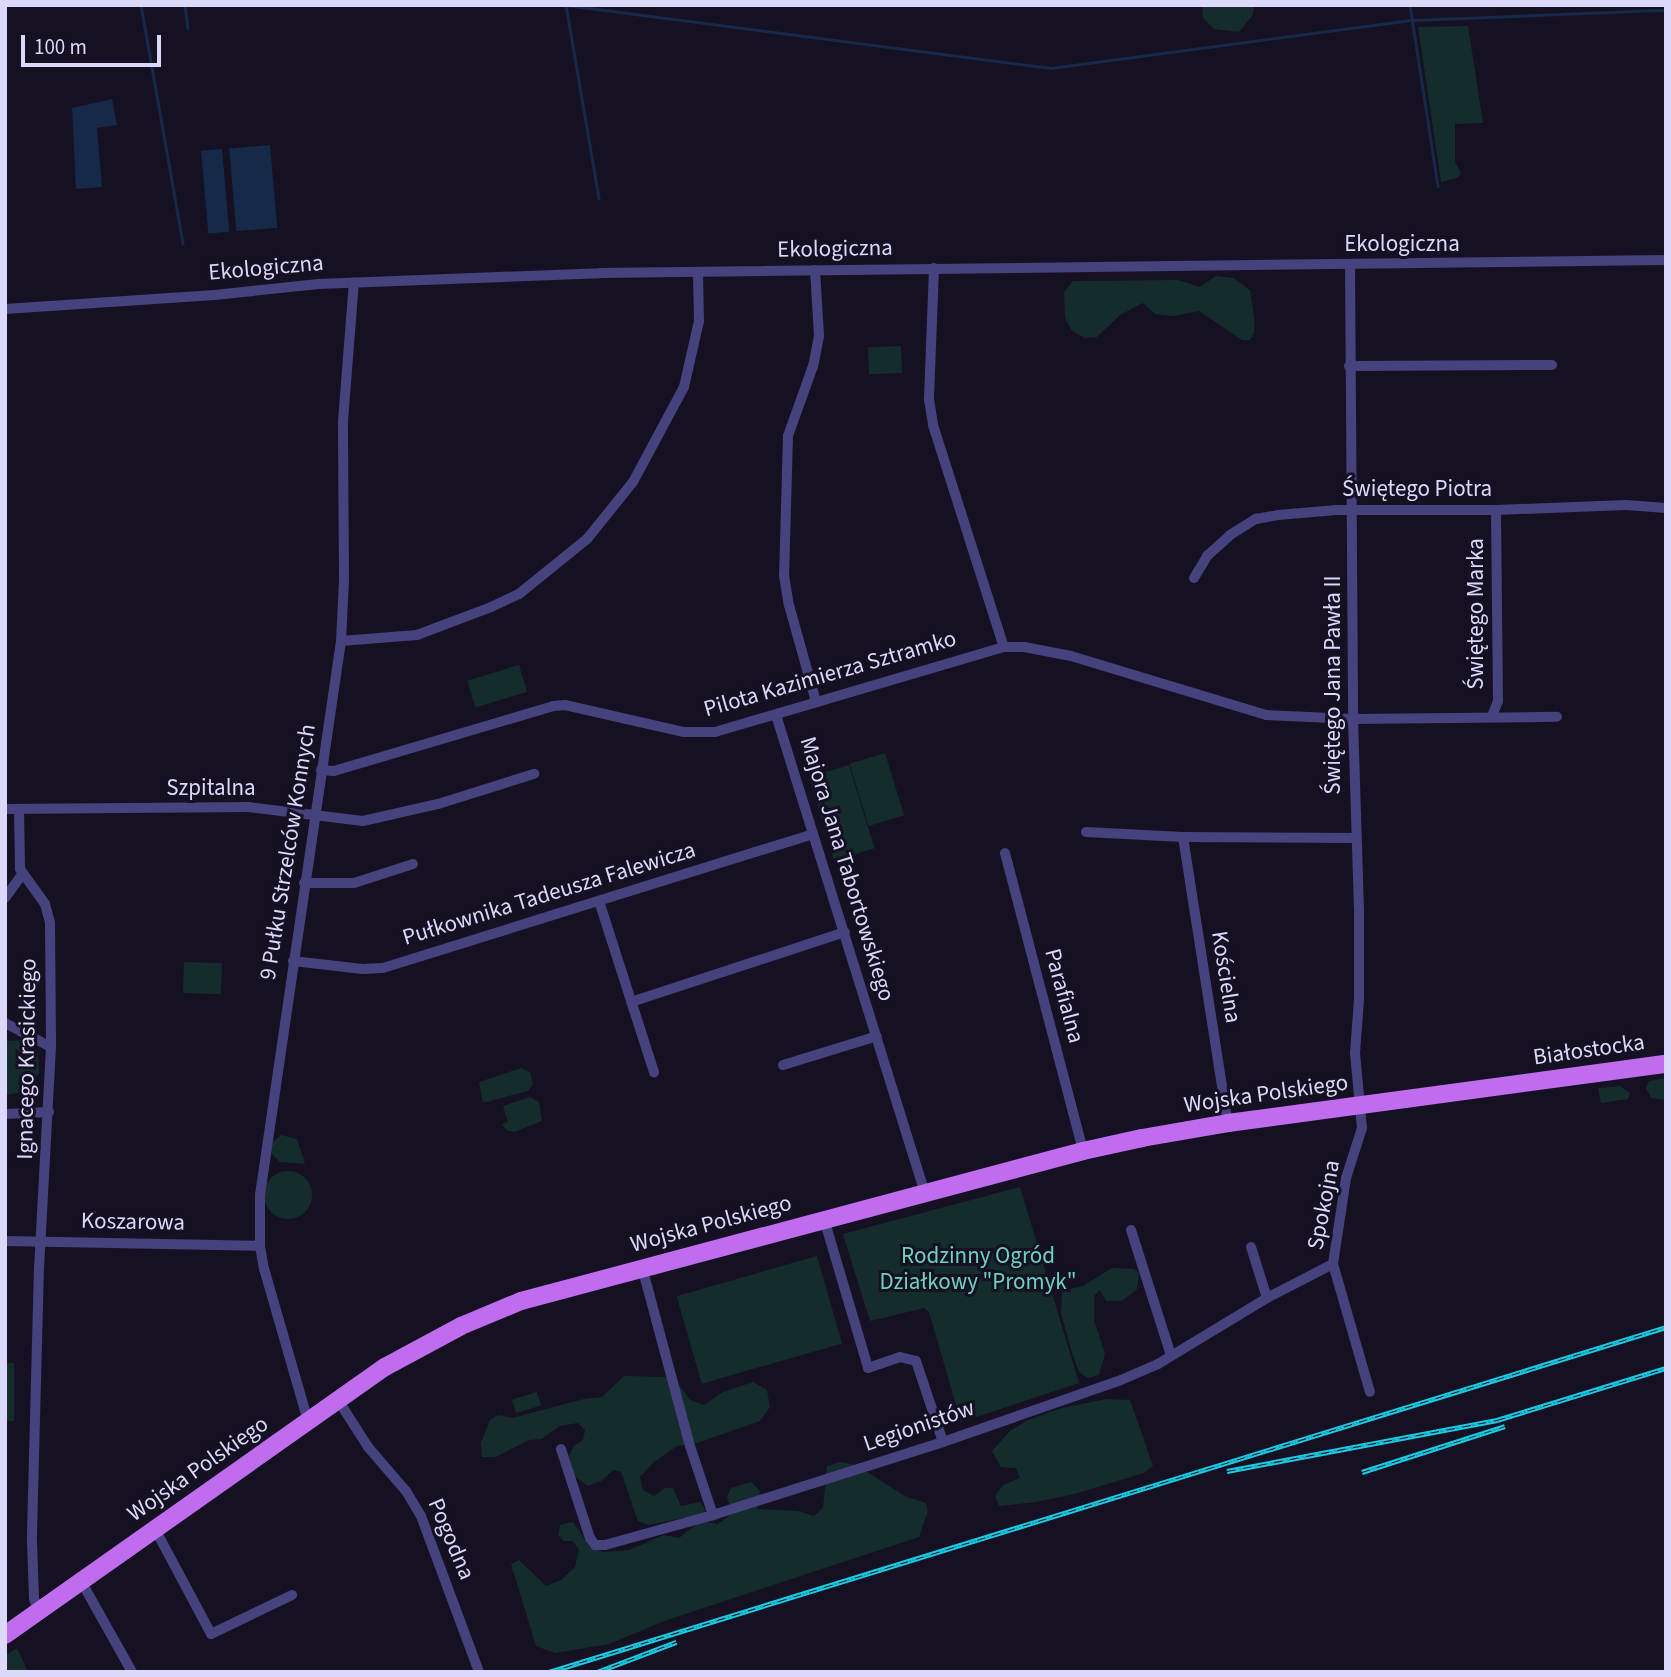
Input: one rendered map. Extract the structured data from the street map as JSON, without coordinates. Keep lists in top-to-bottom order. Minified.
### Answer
{"streets":{"main road":["Białostocka","Wojska Polskiego"],"street":["Ekologiczna","Świętego Piotra","Świętego Marka","Pilota Kazimierza Sztramko","Świętego Jana Pawła II","Szpitalna","9 Pułku Strzelców Konnych","Majora Jana Tabortowskiego","Pułkownika Tadeusza Falewicza","Kościelna","Parafialna","Ignacego Krasickiego","Spokojna","Koszarowa","Legionistów","Pogodna"]},"crossings":[["Ekologiczna","Świętego Jana Pawła II"],["Ekologiczna","9 Pułku Strzelców Konnych"],["Ekologiczna","Majora Jana Tabortowskiego"],["Świętego Piotra","Świętego Marka"],["Świętego Piotra","Świętego Jana Pawła II"],["Świętego Marka","Pilota Kazimierza Sztramko"],["Pilota Kazimierza Sztramko","Świętego Jana Pawła II"],["Pilota Kazimierza Sztramko","9 Pułku Strzelców Konnych"],["Pilota Kazimierza Sztramko","Majora Jana Tabortowskiego"],["Świętego Jana Pawła II","Wojska Polskiego"],["Świętego Jana Pawła II","Spokojna"],["Szpitalna","9 Pułku Strzelców Konnych"],["9 Pułku Strzelców Konnych","Pułkownika Tadeusza Falewicza"],["9 Pułku Strzelców Konnych","Wojska Polskiego"],["9 Pułku Strzelców Konnych","Koszarowa"],["Majora Jana Tabortowskiego","Pułkownika Tadeusza Falewicza"],["Majora Jana Tabortowskiego","Wojska Polskiego"],["Kościelna","Wojska Polskiego"],["Parafialna","Wojska Polskiego"],["Białostocka","Wojska Polskiego"],["Ignacego Krasickiego","Wojska Polskiego"],["Ignacego Krasickiego","Koszarowa"],["Wojska Polskiego","Spokojna"],["Wojska Polskiego","Pogodna"],["Spokojna","Legionistów"]],"parks":["Rodzinny Ogród Działkowy \"Promyk\""],"scale_bar":"100 m"}
